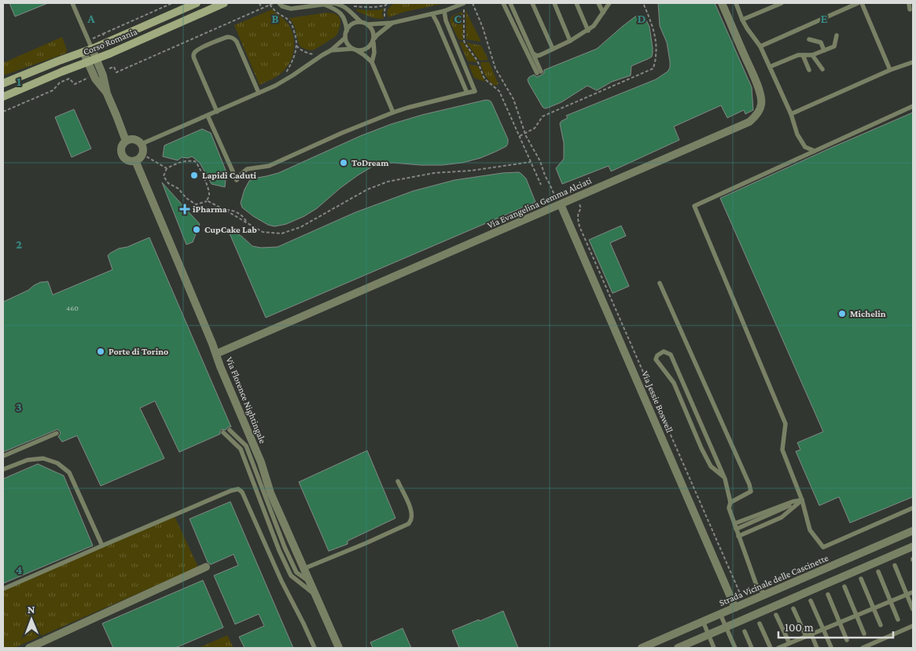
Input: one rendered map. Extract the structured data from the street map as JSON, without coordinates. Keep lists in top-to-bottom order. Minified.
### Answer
{"streets":{"main road":["Corso Romania"],"street":["Via Evangelina Gemma Alciati","Via Florence Nightingale","Via Jessie Boswell","Strada Vicinale delle Cascinette"]},"crossings":[["Via Evangelina Gemma Alciati","Via Florence Nightingale"],["Via Evangelina Gemma Alciati","Via Jessie Boswell"],["Via Jessie Boswell","Strada Vicinale delle Cascinette"]],"places":{"other":["ToDream","Lapidi Caduti","CupCake Lab","Michelin","Porte di Torino"],"health":["iPharma"]},"house_numbers":["460"],"scale_bar":"100 m","north":"top","grid":{"columns":["A","B","C","D","E"],"rows":["1","2","3","4"]}}
